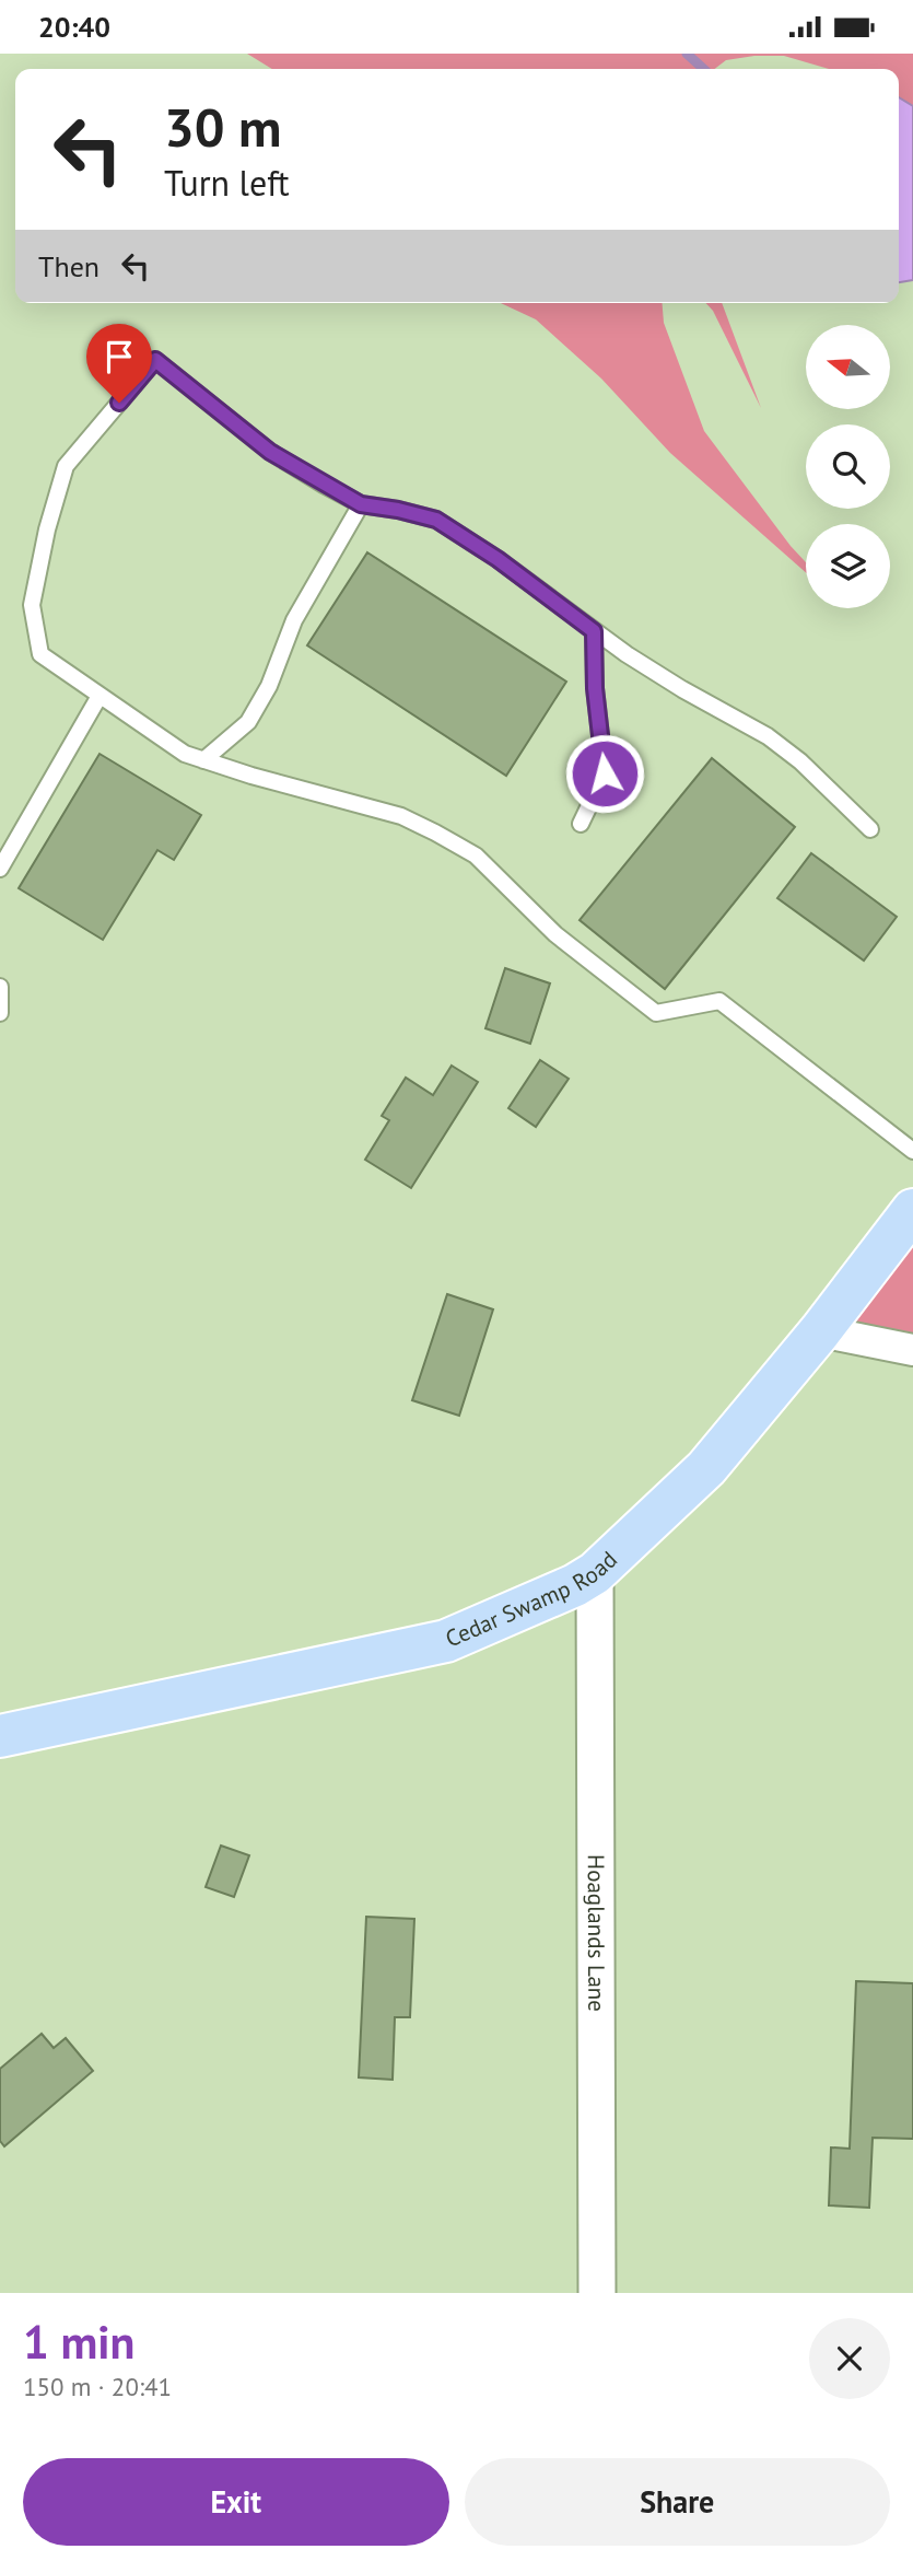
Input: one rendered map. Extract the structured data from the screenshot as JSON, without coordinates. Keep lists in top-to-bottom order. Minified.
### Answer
{"streets":{"main road":["Cedar Swamp Road"],"street":["Hoaglands Lane"]},"crossings":[["Cedar Swamp Road","Hoaglands Lane"]],"north":"left","page":{"status":"20:40","turn":["30 m","Turn left"],"then":"Then","heading":["1 min","150 m · 20:41"],"buttons":["Exit","Share"]}}
